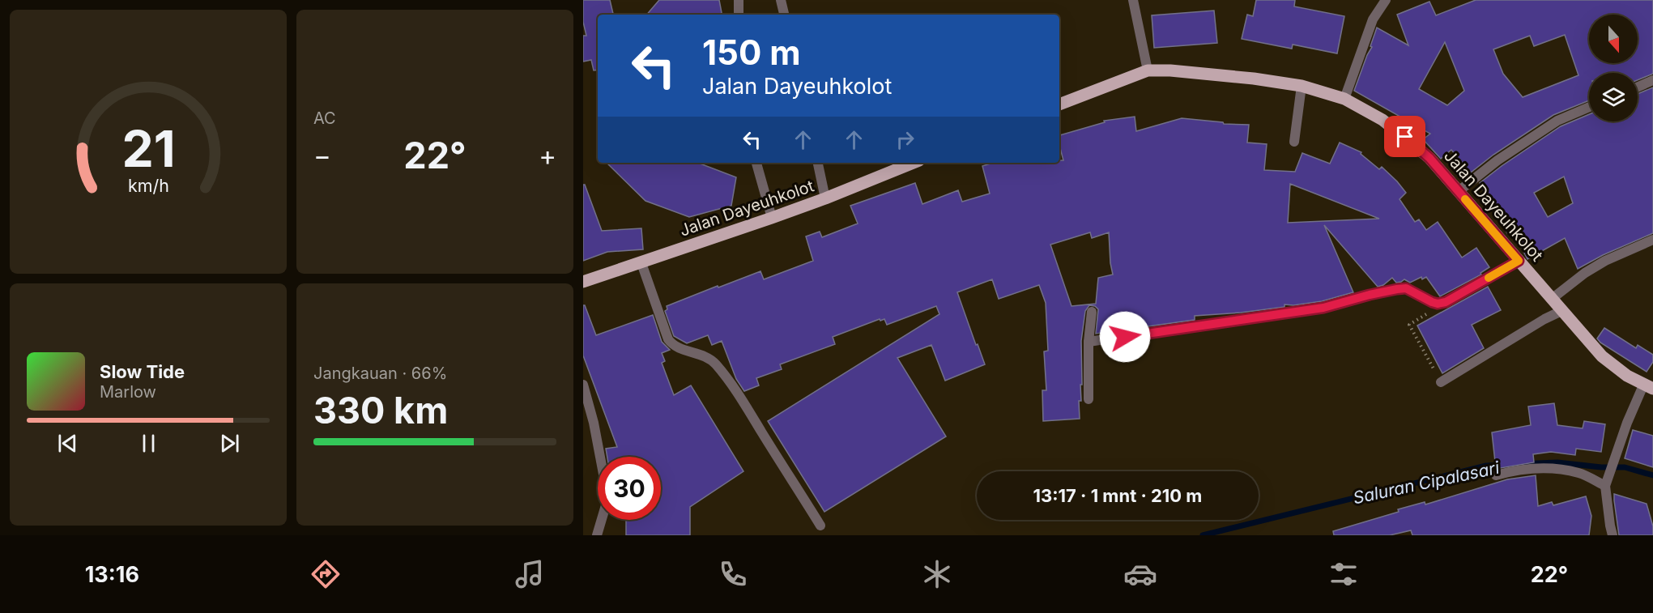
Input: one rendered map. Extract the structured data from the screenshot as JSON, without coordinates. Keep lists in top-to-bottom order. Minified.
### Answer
{"streets":{"main road":["Jalan Dayeuhkolot"]},"water":["Saluran Cipalasari"],"north":"bottom","page":{"tile":["AC",["Jangkauan · 66%","330 km"]],"turn":["150 m","Jalan Dayeuhkolot"],"heat":["−","22°","+"],"song":["Slow Tide","Marlow"],"limit":"30","trip":"13:17 · 1 mnt · 210 m","tabs":["13:16","22°"],"gauge":["21","km/h"]}}
